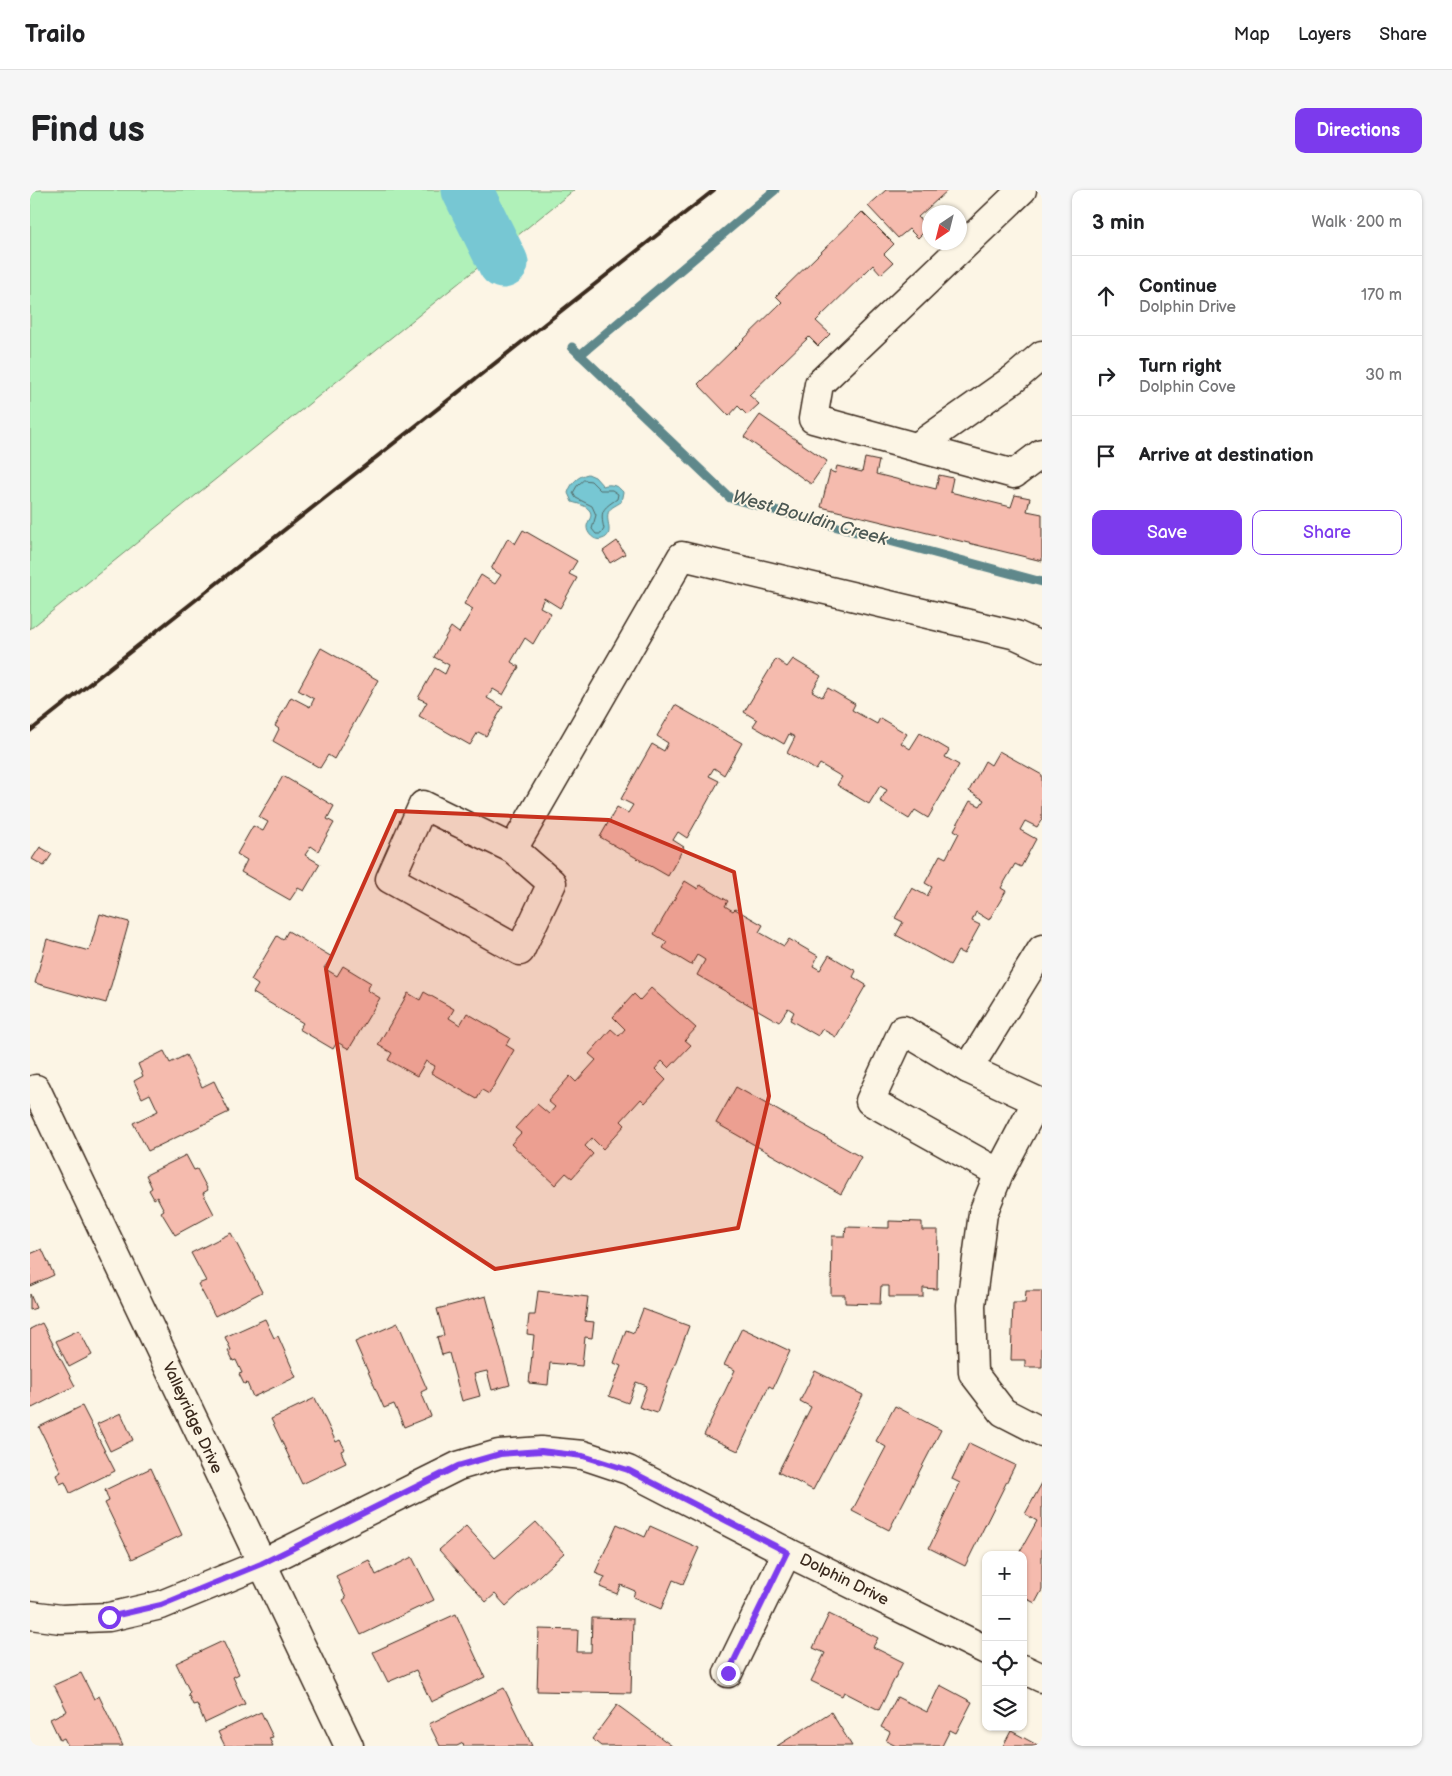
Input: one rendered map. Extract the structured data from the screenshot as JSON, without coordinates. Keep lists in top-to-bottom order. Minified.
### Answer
{"streets":{"street":["Valleyridge Drive","Dolphin Drive"]},"crossings":[["Valleyridge Drive","Dolphin Drive"]],"water":["West Bouldin Creek"],"north":"bottom left","page":{"header":"Trailo","nav":["Map","Layers","Share"],"buttons":["Directions",["Save","Share"]],"title":"Find us","heading":["3 min","Walk · 200 m"],"list":[["Continue","Dolphin Drive","170 m"],["Turn right","Dolphin Cove","30 m"],"Arrive at destination"],"map_buttons":["+","−"]}}
